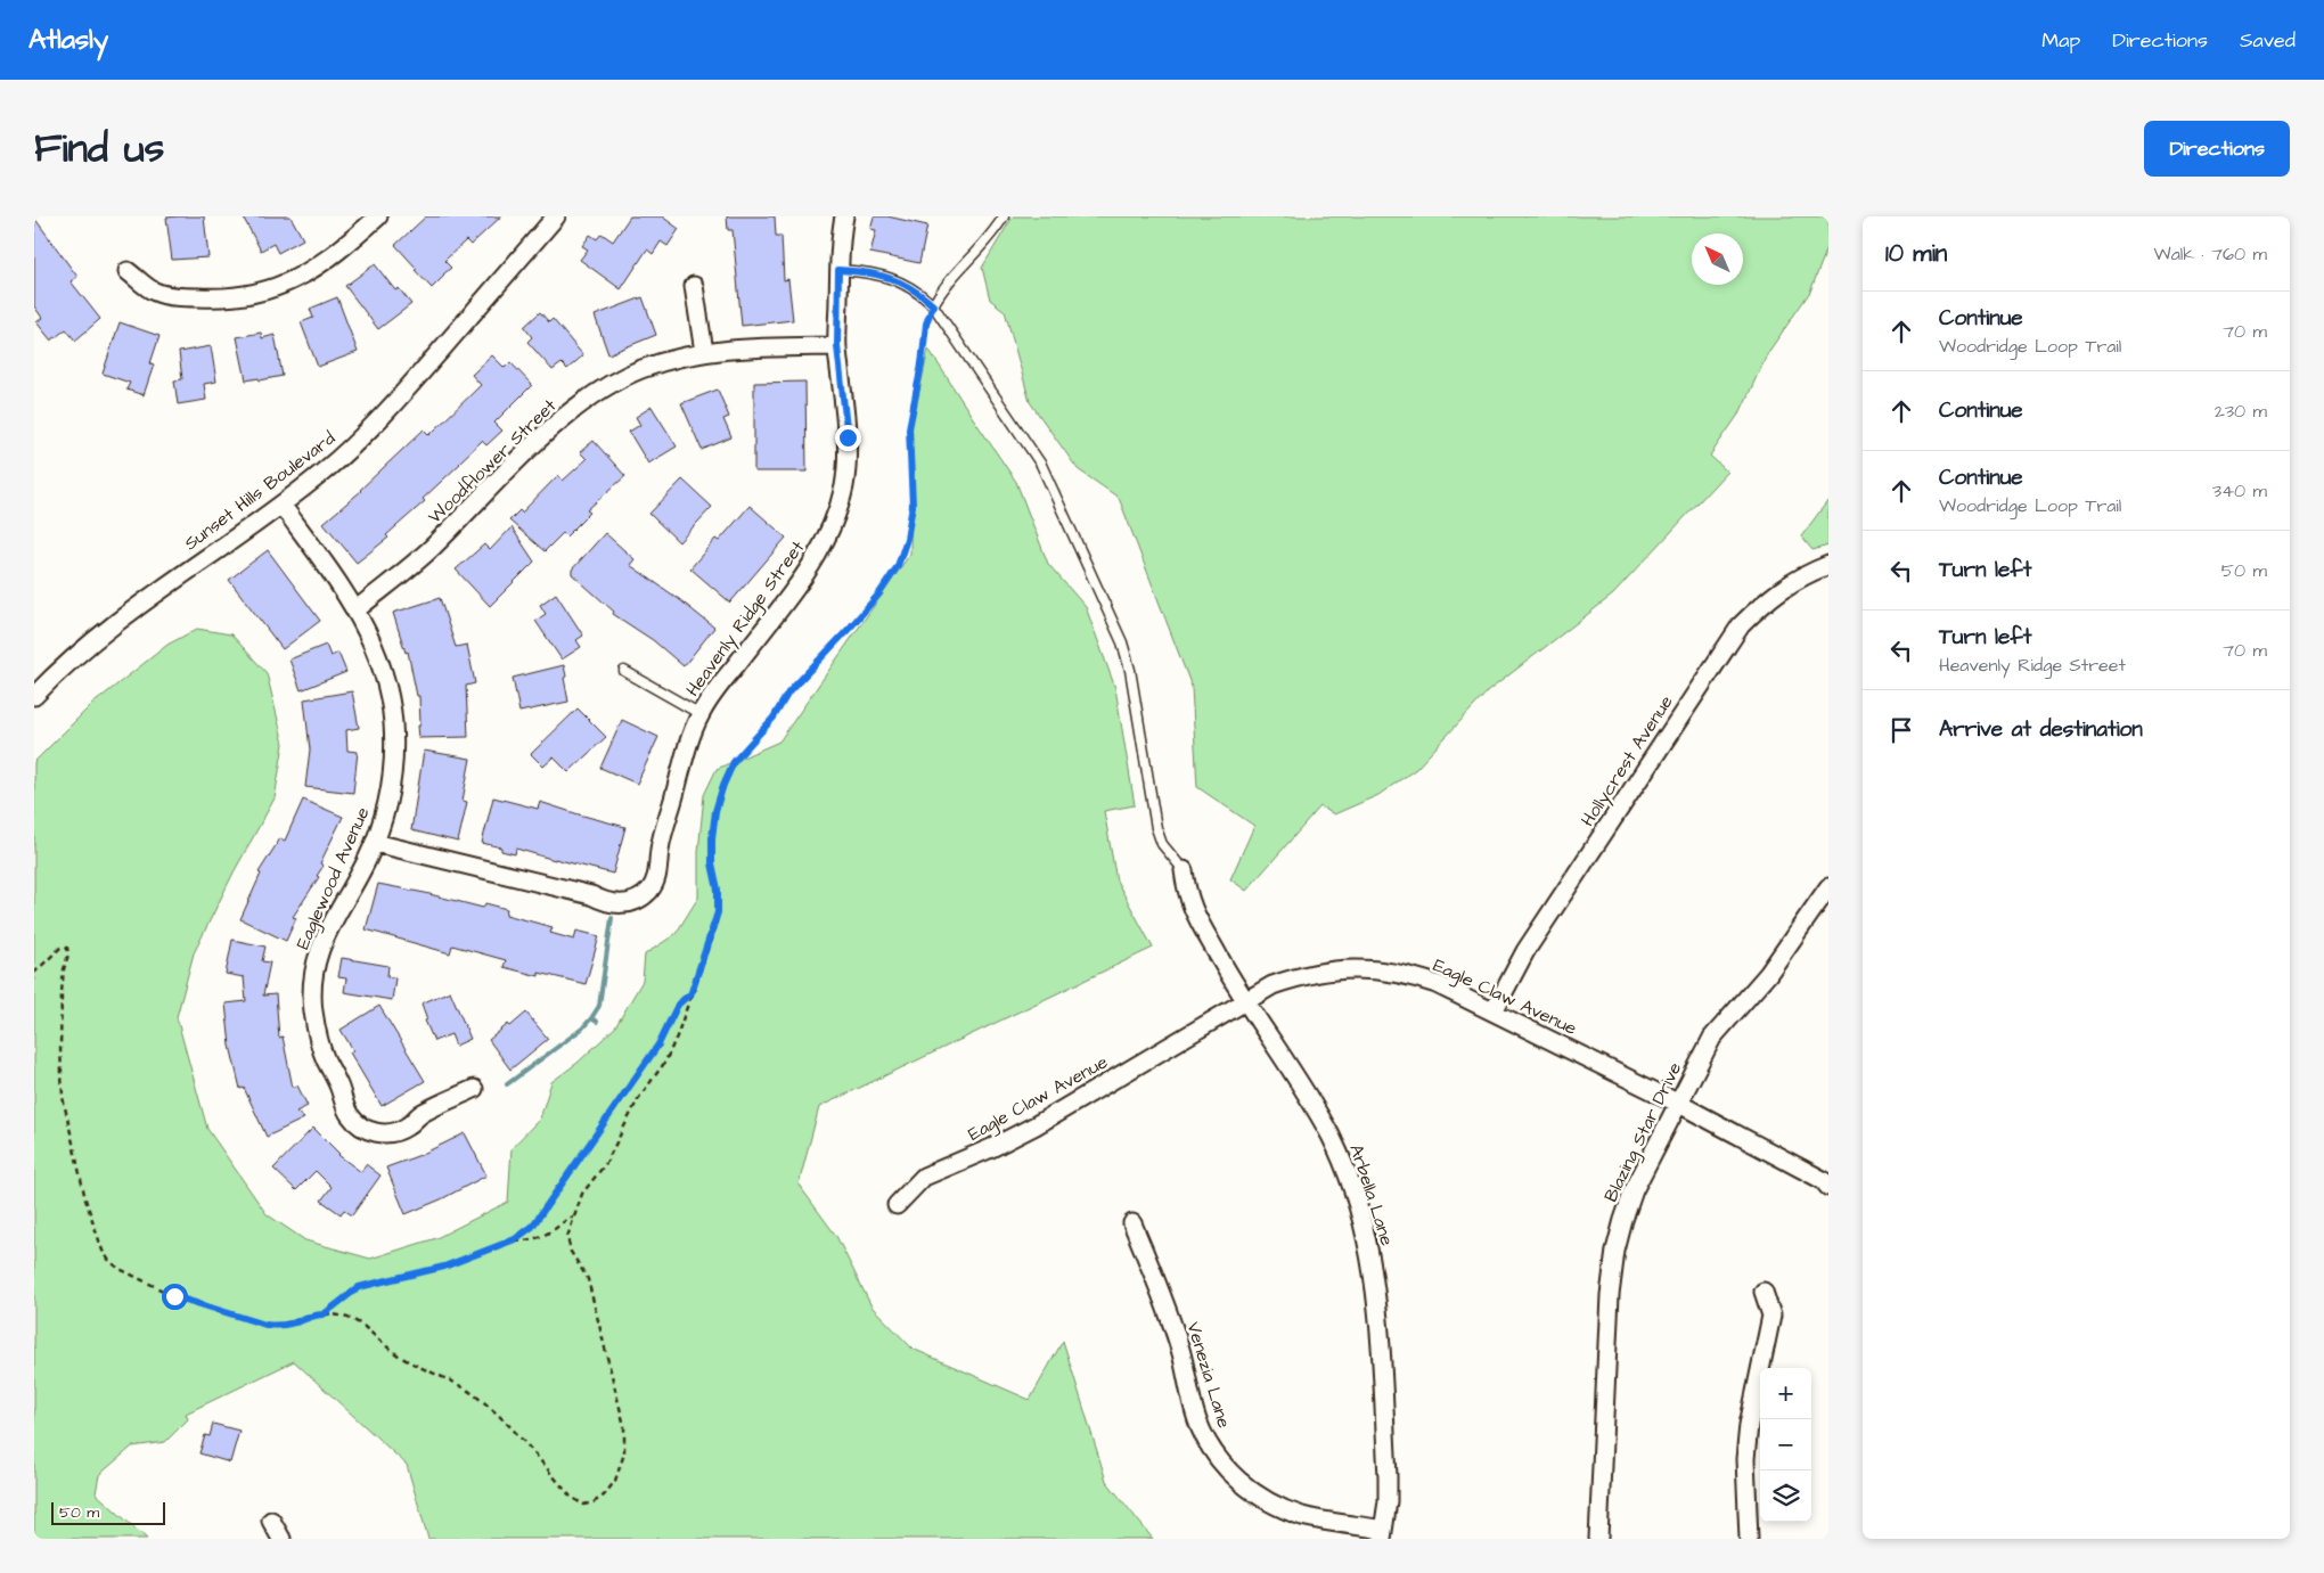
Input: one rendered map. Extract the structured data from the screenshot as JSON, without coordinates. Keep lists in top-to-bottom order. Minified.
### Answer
{"streets":{"street":["Woodflower Street","Sunset Hills Boulevard","Heavenly Ridge Street","Hollycrest Avenue","Eaglewood Avenue","Eagle Claw Avenue","Blazing Star Drive","Arbella Lane","Venezia Lane"]},"crossings":[["Woodflower Street","Heavenly Ridge Street"],["Woodflower Street","Eaglewood Avenue"],["Sunset Hills Boulevard","Eaglewood Avenue"],["Heavenly Ridge Street","Eaglewood Avenue"],["Hollycrest Avenue","Eagle Claw Avenue"],["Eagle Claw Avenue","Blazing Star Drive"],["Eagle Claw Avenue","Arbella Lane"],["Arbella Lane","Venezia Lane"]],"scale_bar":"50 m","north":"top left","page":{"header":"Atlasly","nav":["Map","Directions","Saved"],"title":"Find us","buttons":"Directions","heading":["10 min","Walk · 760 m"],"list":[["Continue","Woodridge Loop Trail","70 m"],["Continue","230 m"],["Continue","Woodridge Loop Trail","340 m"],["Turn left","50 m"],["Turn left","Heavenly Ridge Street","70 m"],"Arrive at destination"],"map_buttons":["+","−"],"scale":"50 m"}}
